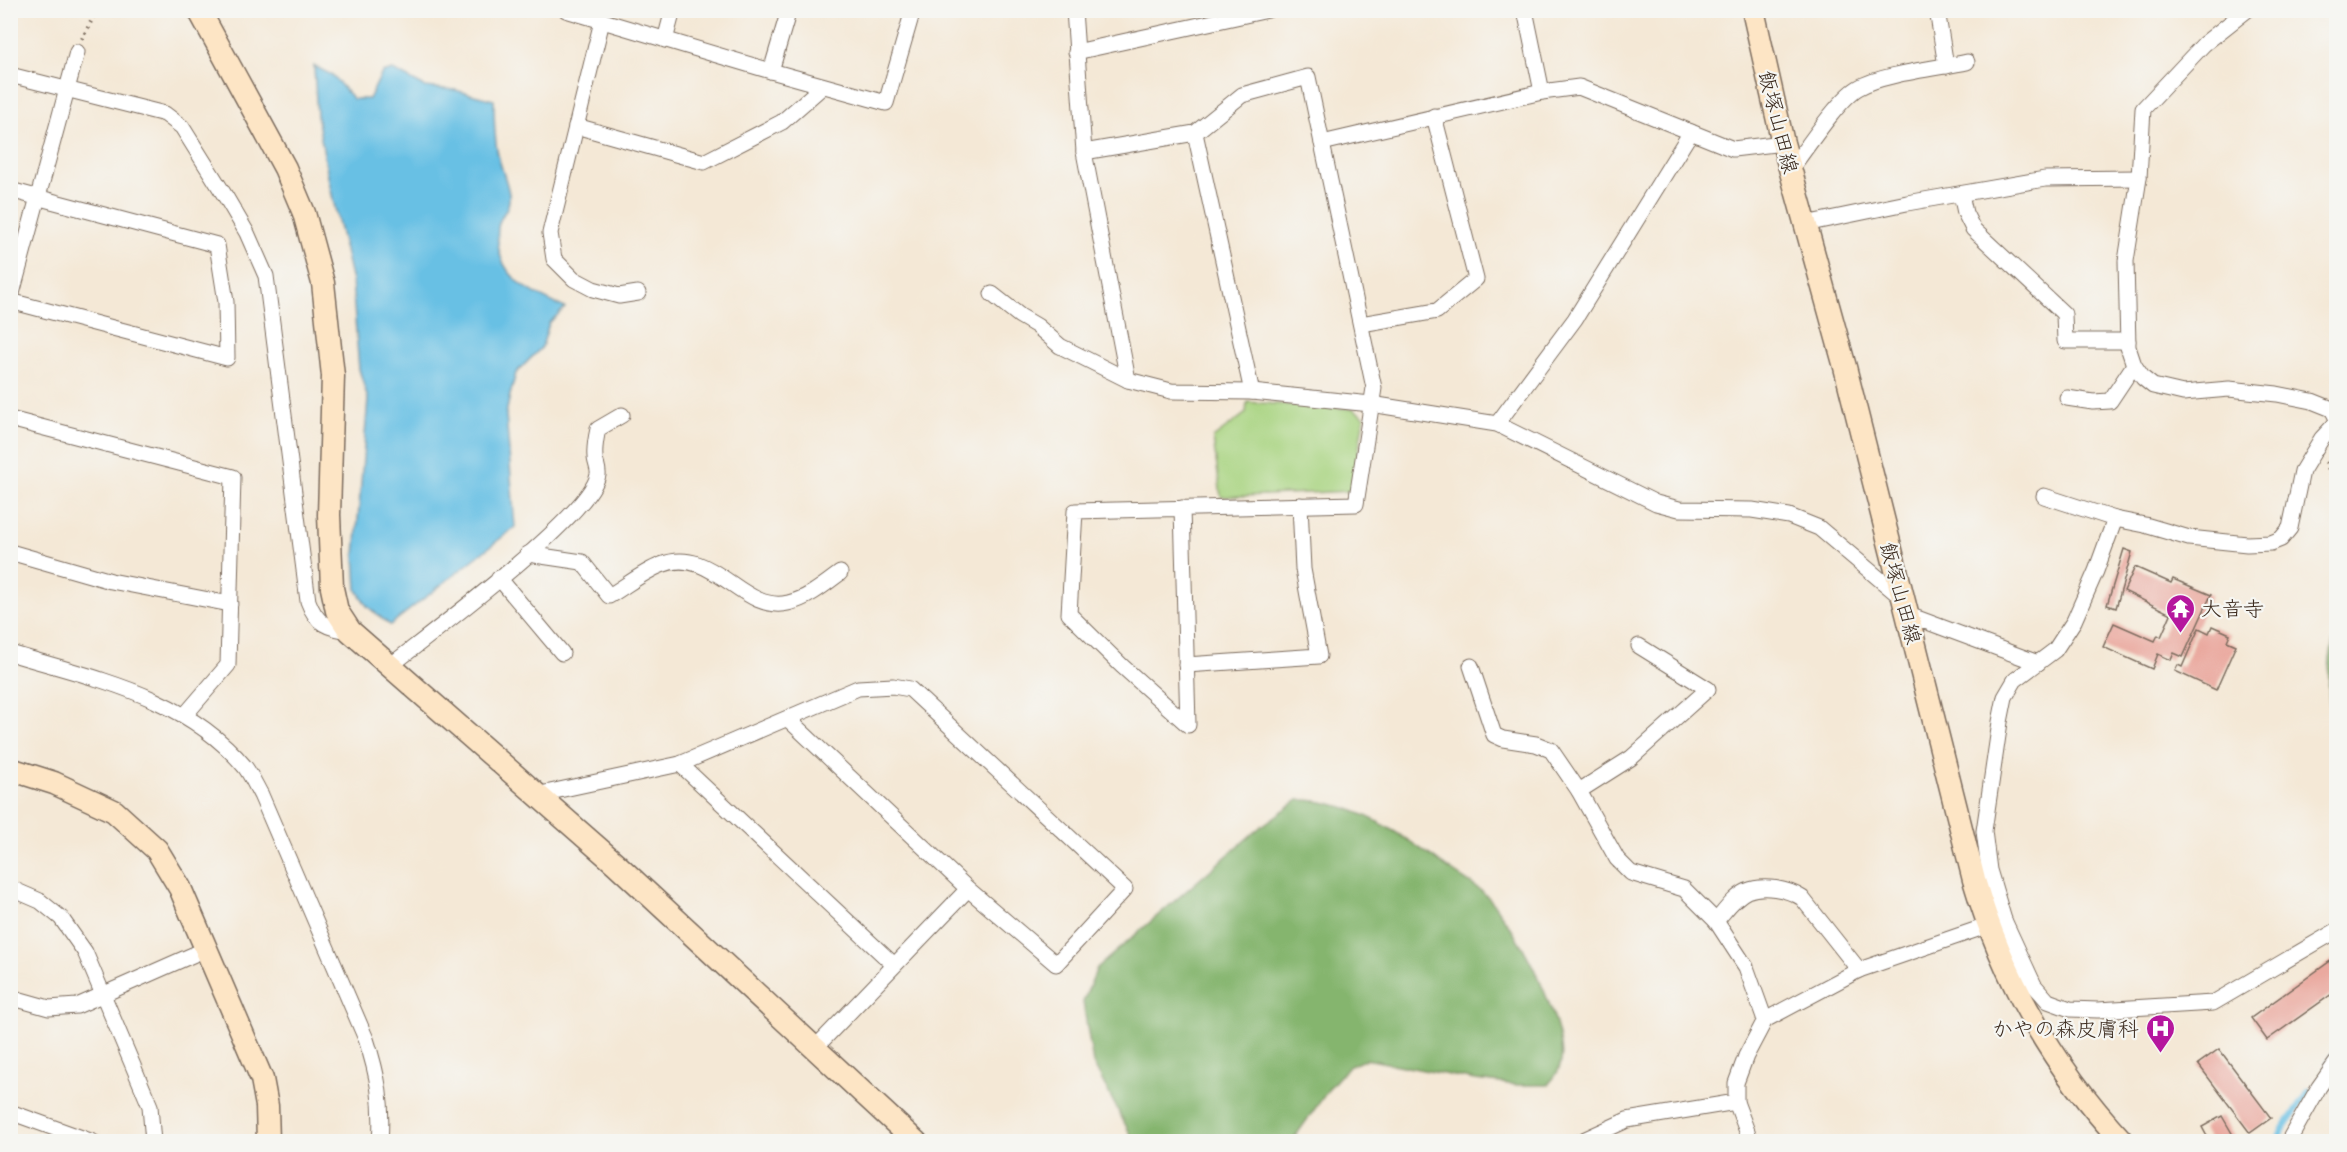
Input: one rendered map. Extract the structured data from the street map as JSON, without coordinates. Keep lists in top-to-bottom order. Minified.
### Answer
{"streets":{"street":["飯塚山田線"]},"places":{"temple":["大音寺"],"hospital":["かやの森皮膚科"]}}
